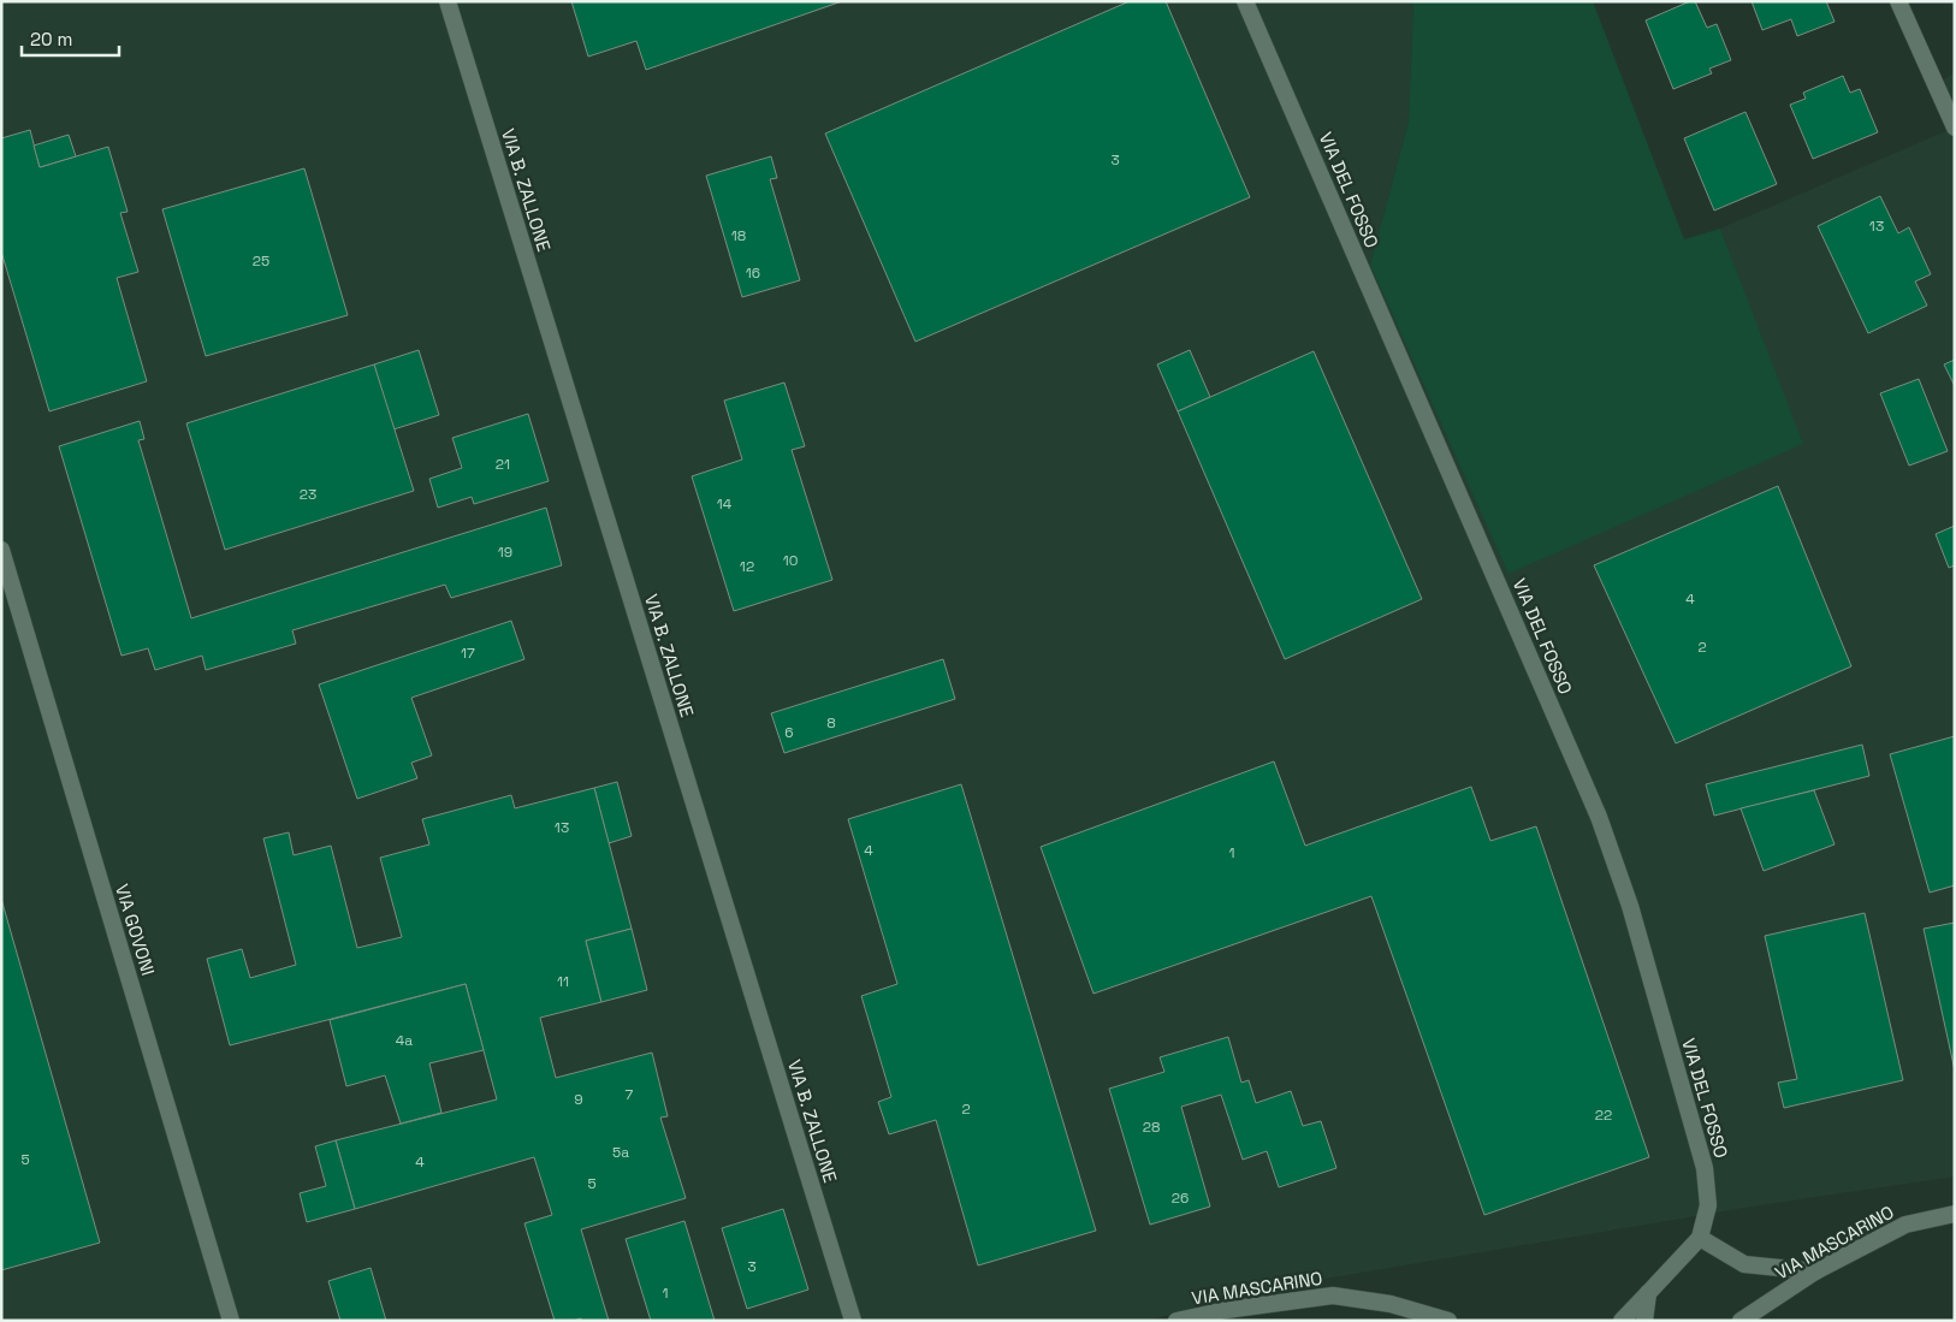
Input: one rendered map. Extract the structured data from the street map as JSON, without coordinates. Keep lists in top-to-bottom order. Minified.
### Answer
{"streets":{"street":["VIA B. ZALLONE","VIA DEL FOSSO","VIA GOVONI","VIA MASCARINO"]},"house_numbers":["3","13","18","25","16","21","23","14","19","10","12","4","2","17","8","6","13","4","1","11","4a","7","9","2","22","28","5a","5","4","5","26","3","1"],"scale_bar":"20 m"}
